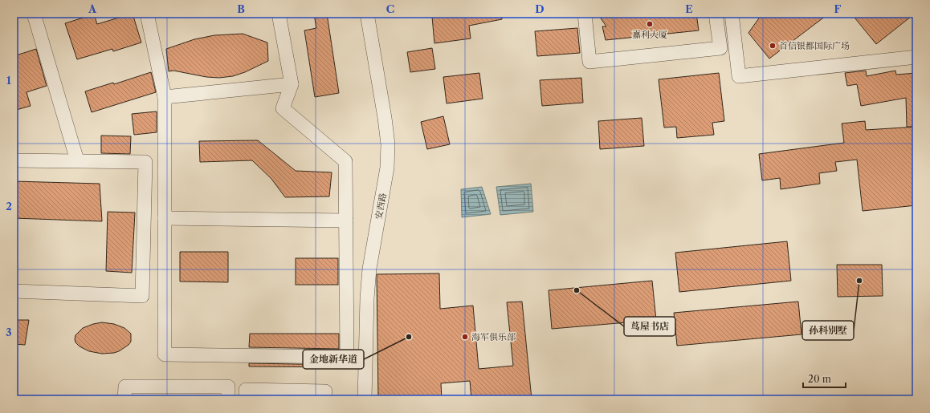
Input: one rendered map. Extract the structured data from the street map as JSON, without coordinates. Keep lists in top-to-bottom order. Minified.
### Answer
{"streets":{"street":["安西路"]},"places":["嘉利大厦","首信银都国际广场","孙科别墅","茑屋书店","金地新华道","海军俱乐部"],"scale_bar":"20 m","grid":{"columns":["A","B","C","D","E","F"],"rows":["1","2","3"]}}
